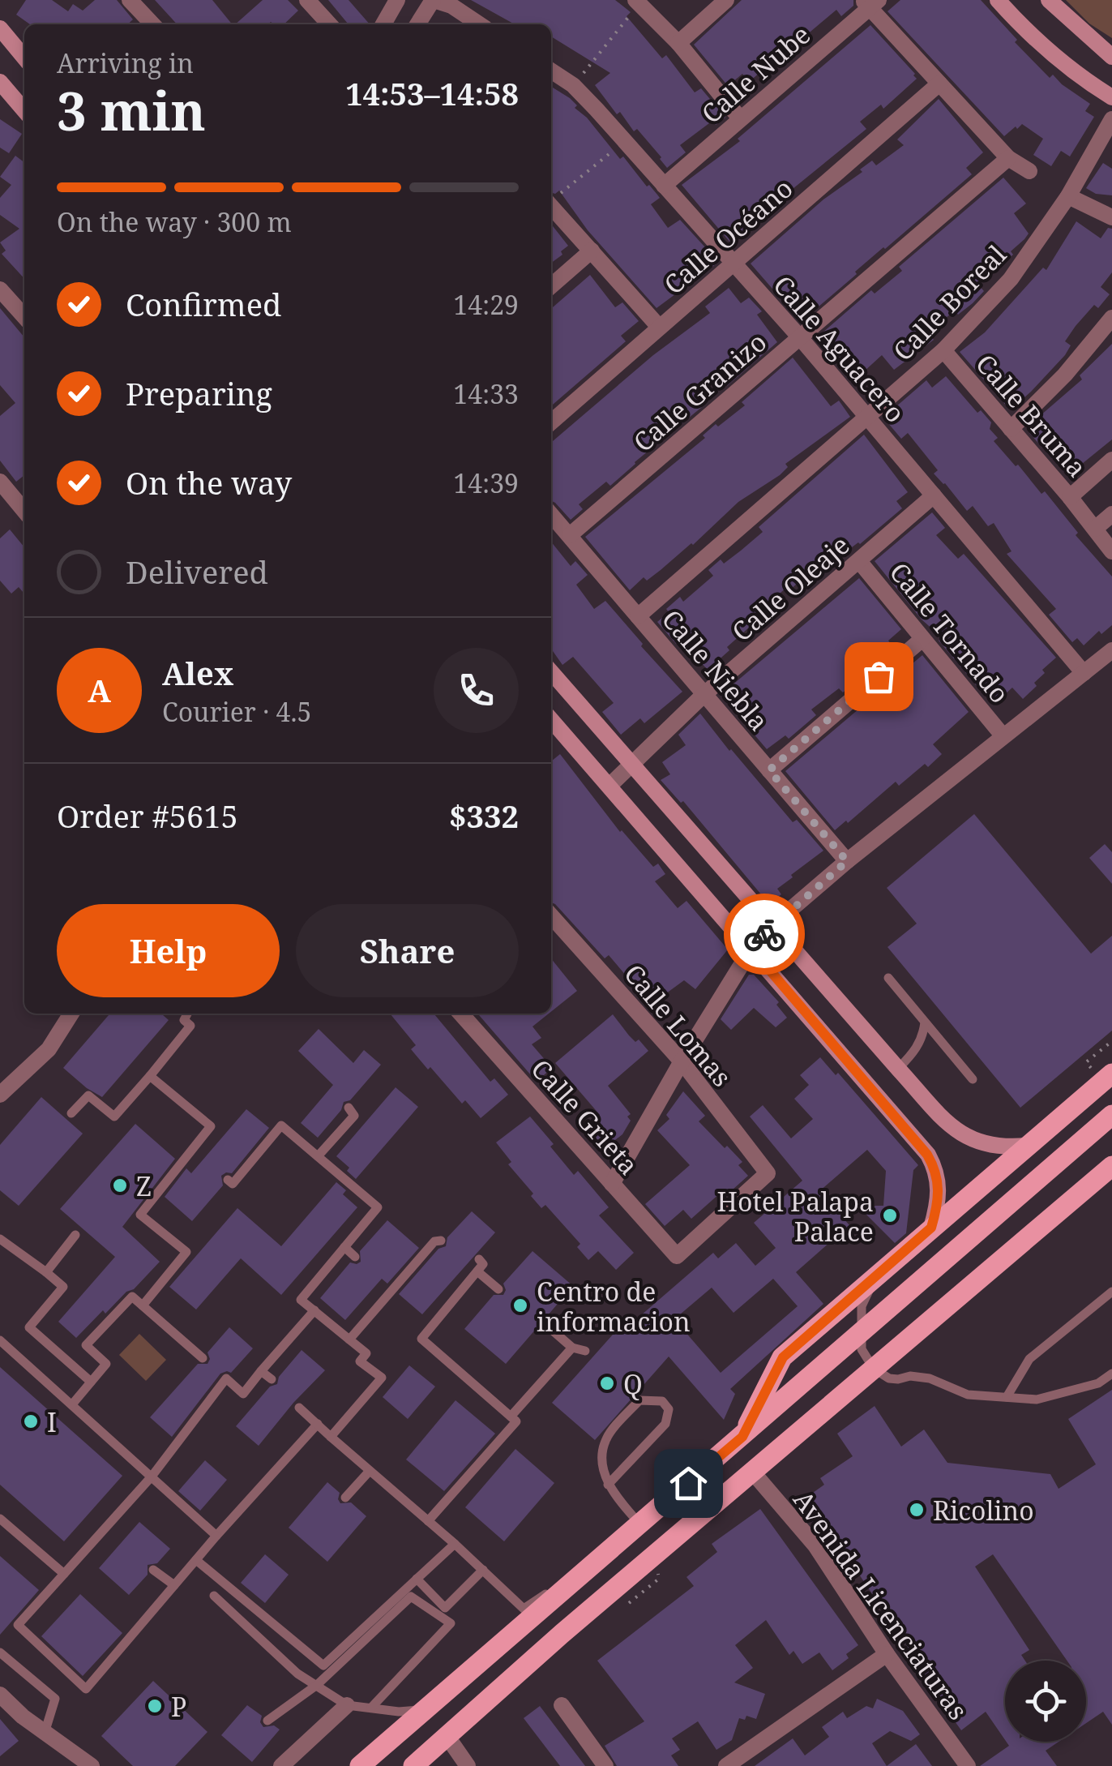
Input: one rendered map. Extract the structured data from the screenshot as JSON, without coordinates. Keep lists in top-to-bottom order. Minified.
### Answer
{"streets":{"street":["Calle Nube","Calle Océano","Calle Boreal","Calle Aguacero","Calle Granizo","Calle Bruma","Calle Oleaje","Calle Tornado","Calle Niebla","Calle Lomas","Calle Grieta","Avenida Licenciaturas"]},"crossings":[["Calle Nube","Calle Aguacero"],["Calle Océano","Calle Aguacero"],["Calle Boreal","Calle Aguacero"],["Calle Boreal","Calle Bruma"],["Calle Boreal","Calle Niebla"],["Calle Aguacero","Calle Granizo"],["Calle Aguacero","Calle Oleaje"],["Calle Granizo","Calle Niebla"],["Calle Oleaje","Calle Tornado"],["Calle Oleaje","Calle Niebla"],["Calle Lomas","Calle Grieta"]],"places":["Z","Hotel Palapa Palace","Centro de informacion","Q","I","Ricolino","P"],"page":{"heading":["3 min","Arriving in","14:53–14:58"],"panel":["Alex","Courier · 4.5","Order #5615","$332"],"bar":"On the way · 300 m","list":[["Confirmed","14:29"],["Preparing","14:33"],["On the way","14:39"],"Delivered"],"round":"A","buttons":["Help","Share"]}}
